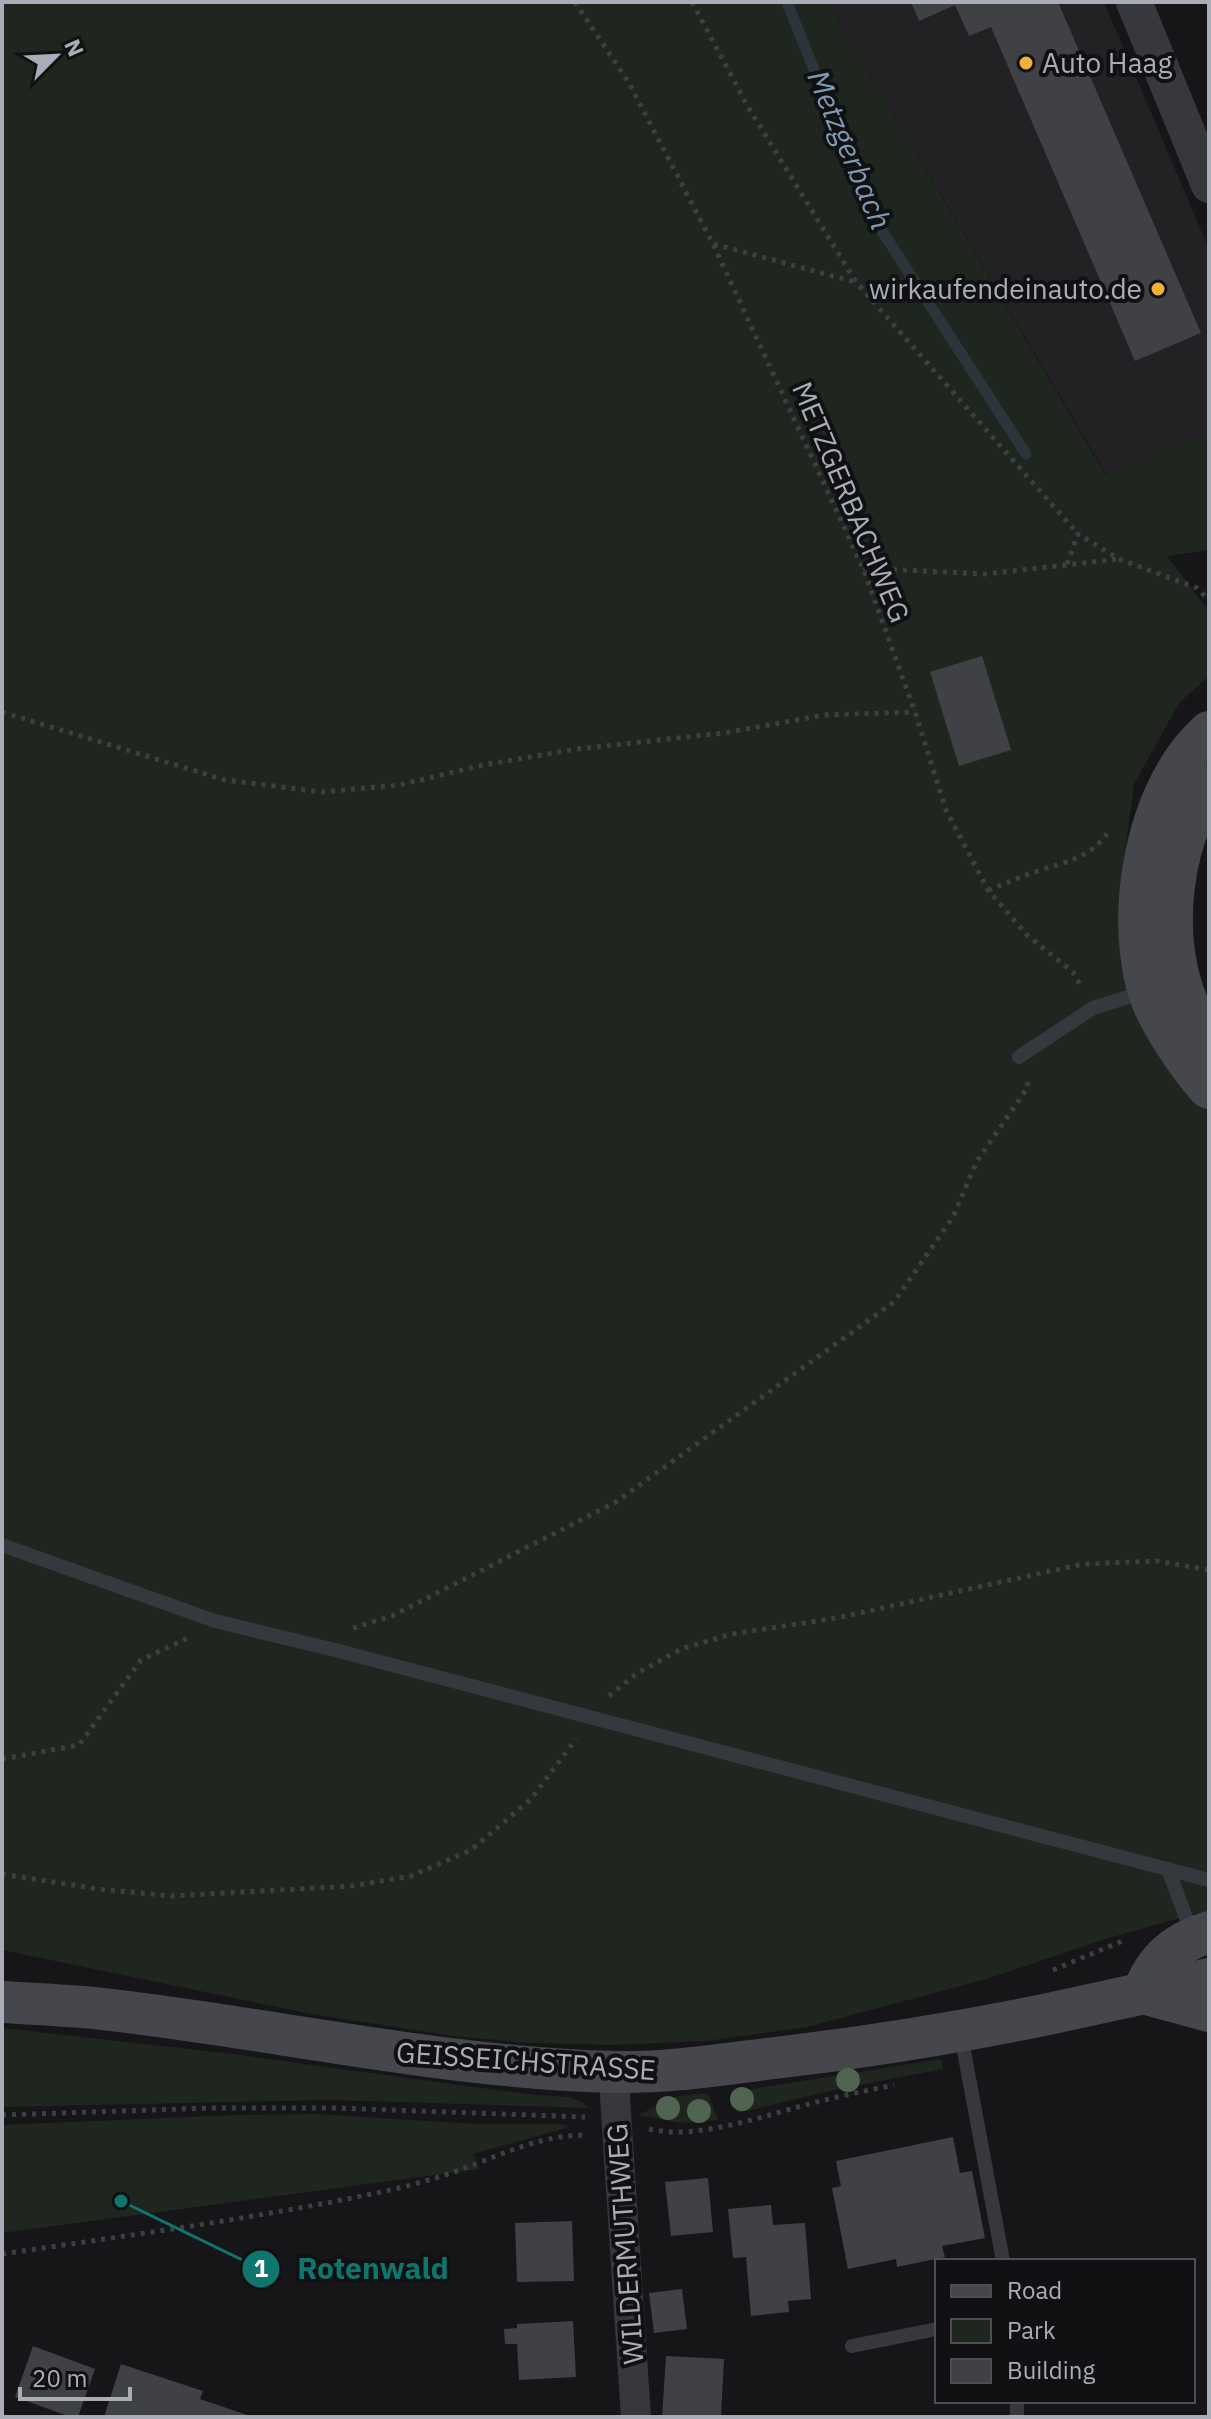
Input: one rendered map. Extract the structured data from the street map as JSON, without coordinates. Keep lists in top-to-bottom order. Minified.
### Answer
{"streets":{"main road":["GEISSEICHSTRASSE"],"street":["WILDERMUTHWEG"],"path":["METZGERBACHWEG"]},"crossings":[["GEISSEICHSTRASSE","WILDERMUTHWEG"]],"water":["Metzgerbach"],"places":["Auto Haag","wirkaufendeinauto.de","Rotenwald"],"legend":["Road","Park","Building"],"scale_bar":"20 m","north":"top right"}
